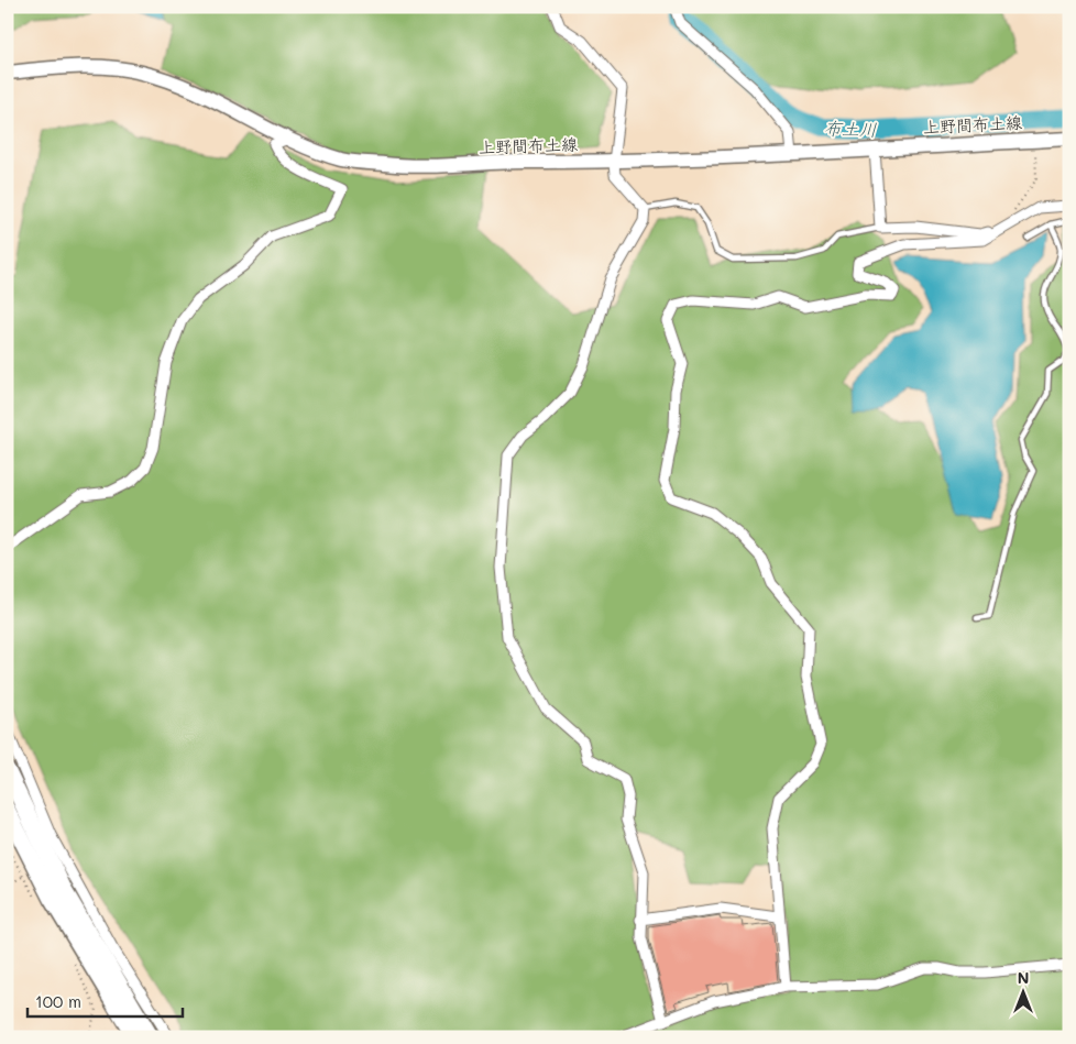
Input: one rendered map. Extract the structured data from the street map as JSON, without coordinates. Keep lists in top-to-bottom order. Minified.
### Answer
{"streets":{"main road":["上野間布土線"]},"water":["布土川"],"scale_bar":"100 m","north":"top"}
